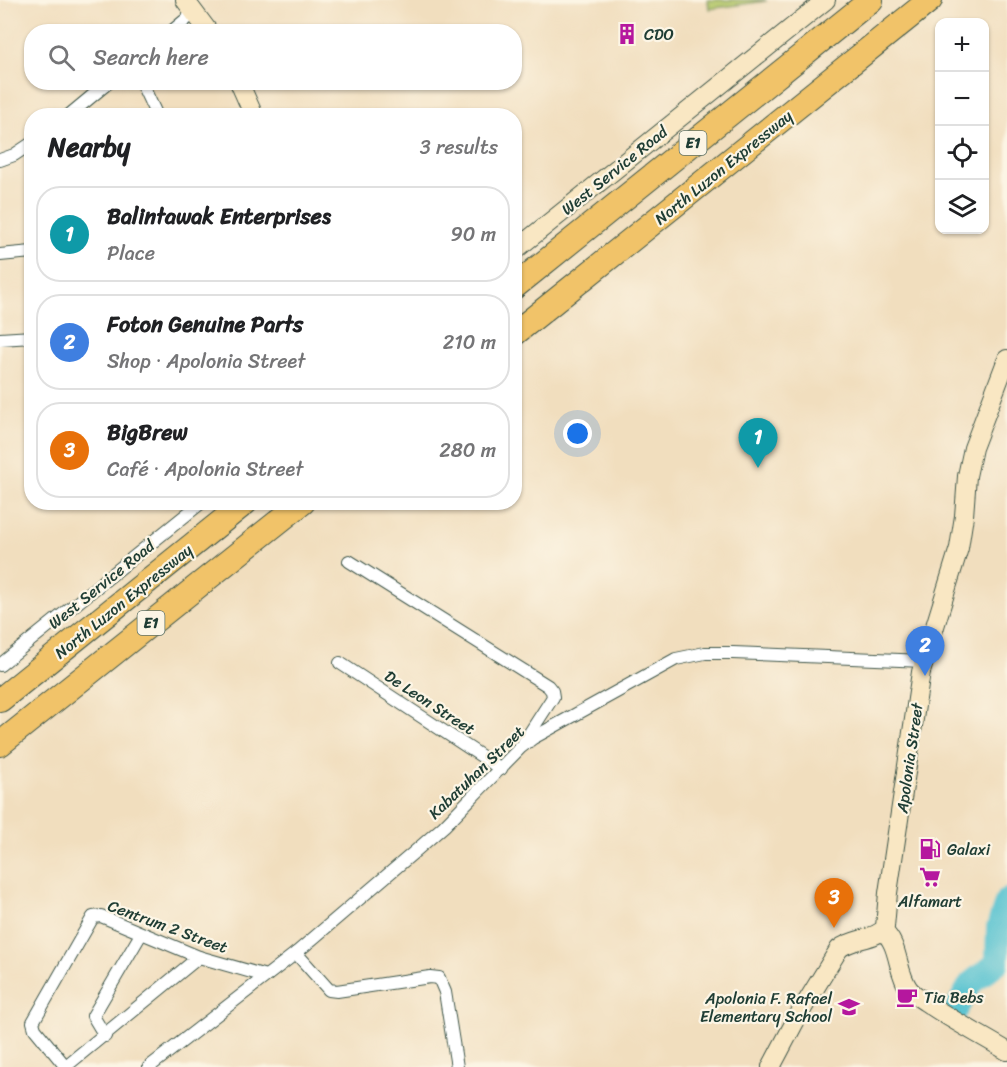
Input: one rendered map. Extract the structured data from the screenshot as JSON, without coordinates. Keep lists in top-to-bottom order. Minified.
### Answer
{"streets":{"highway":["E1","North Luzon Expressway"],"main road":["West Service Road","Apolonia Street"],"street":["De Leon Street","Kabatuhan Street","Centrum 2 Street"]},"crossings":[["De Leon Street","Kabatuhan Street"],["Apolonia Street","Kabatuhan Street"],["Kabatuhan Street","Centrum 2 Street"]],"places":{"building":["CDO"],"fuel station":["Galaxi"],"supermarket":["Alfamart"],"cafe":["Tia Bebs"],"school or university":["Apolonia F. Rafael Elementary School"]},"page":{"map_buttons":["+","−"],"search":"Search here","heading":["Nearby","3 results"],"list":[{"mark":"1","name":"Balintawak Enterprises","note":"Place","value":"90 m"},{"mark":"2","name":"Foton Genuine Parts","note":"Shop · Apolonia Street","value":"210 m"},{"mark":"3","name":"BigBrew","note":"Café · Apolonia Street","value":"280 m"}],"pins":["1","2","3"]}}
